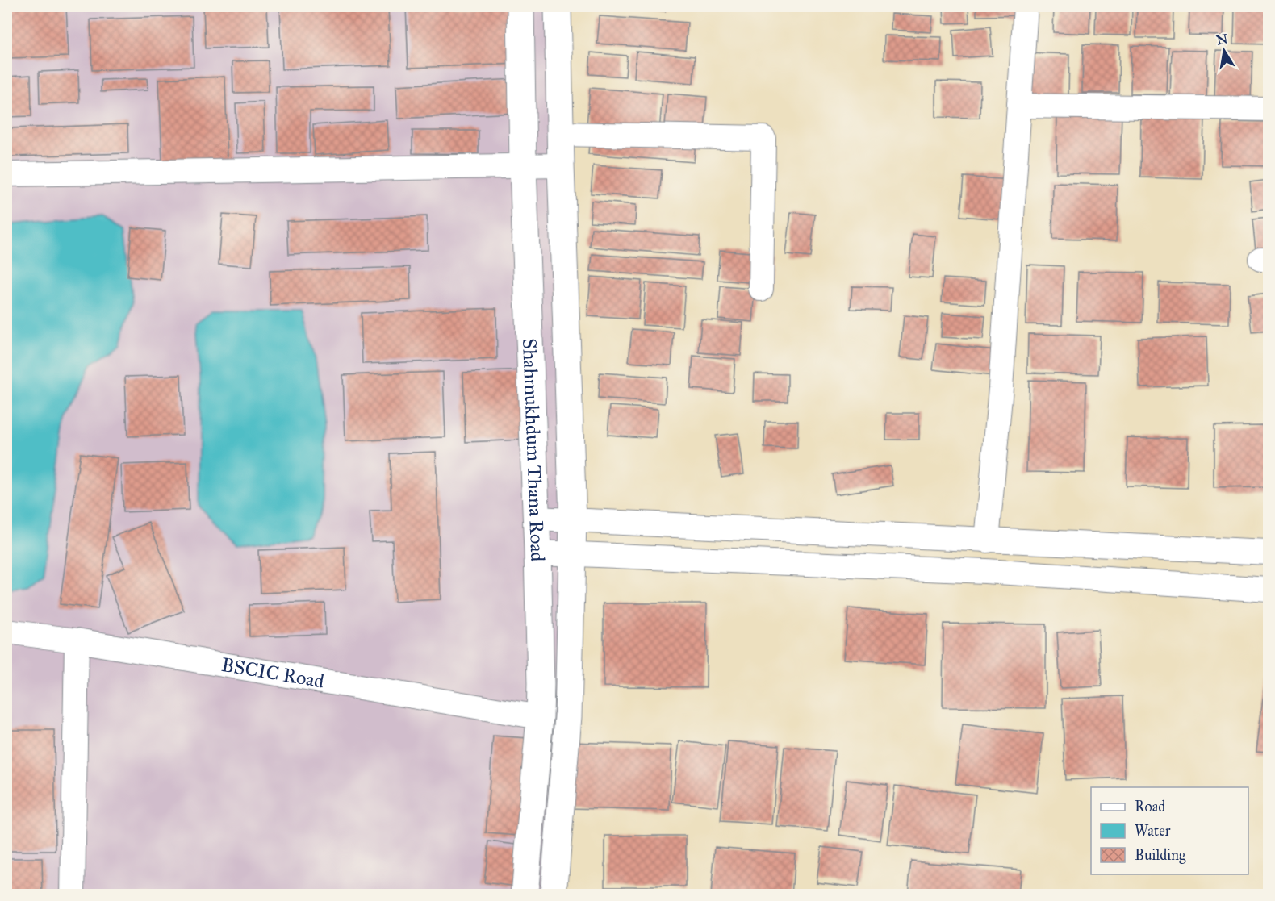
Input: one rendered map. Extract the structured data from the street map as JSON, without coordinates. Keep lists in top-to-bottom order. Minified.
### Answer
{"streets":{"main road":["Shahmukhdum Thana Road"],"street":["BSCIC Road"]},"crossings":[["Shahmukhdum Thana Road","BSCIC Road"]],"legend":["Road","Water","Building"],"north":"top"}
